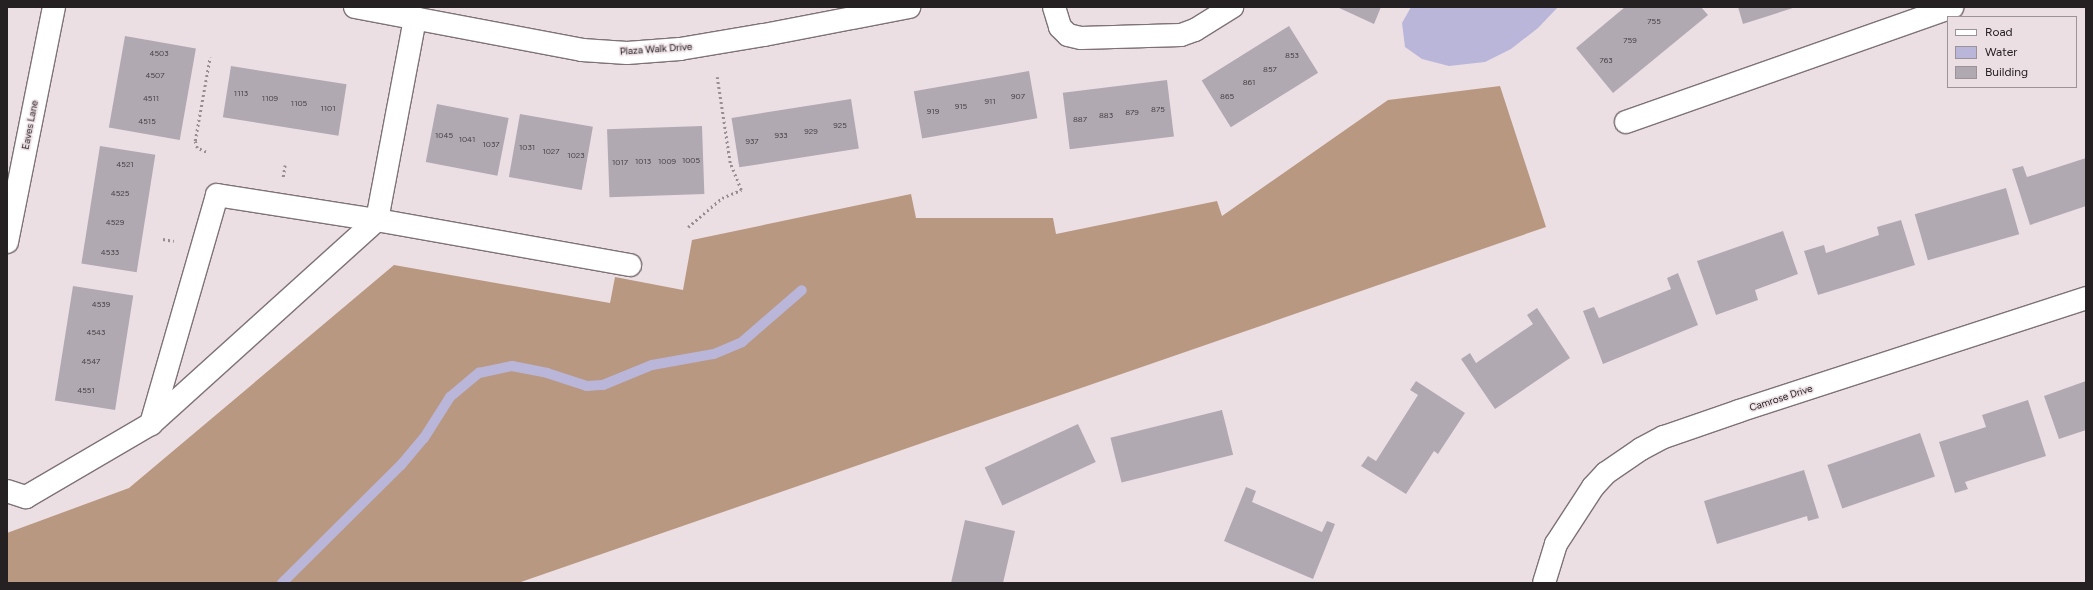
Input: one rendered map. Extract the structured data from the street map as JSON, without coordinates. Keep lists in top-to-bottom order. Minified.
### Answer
{"streets":{"street":["Plaza Walk Drive","Eaves Lane","Camrose Drive"]},"house_numbers":["755","759","4503","853","763","857","4507","861","1113","907","865","4511","1109","911","1105","915","1101","875","919","879","883","887","4515","925","929","1045","933","1041","937","1037","1031","1027","1023","1005","1013","1009","1017","4521","4525","4529","4533","4539","4543","4547","4551"],"legend":["Road","Water","Building"]}
